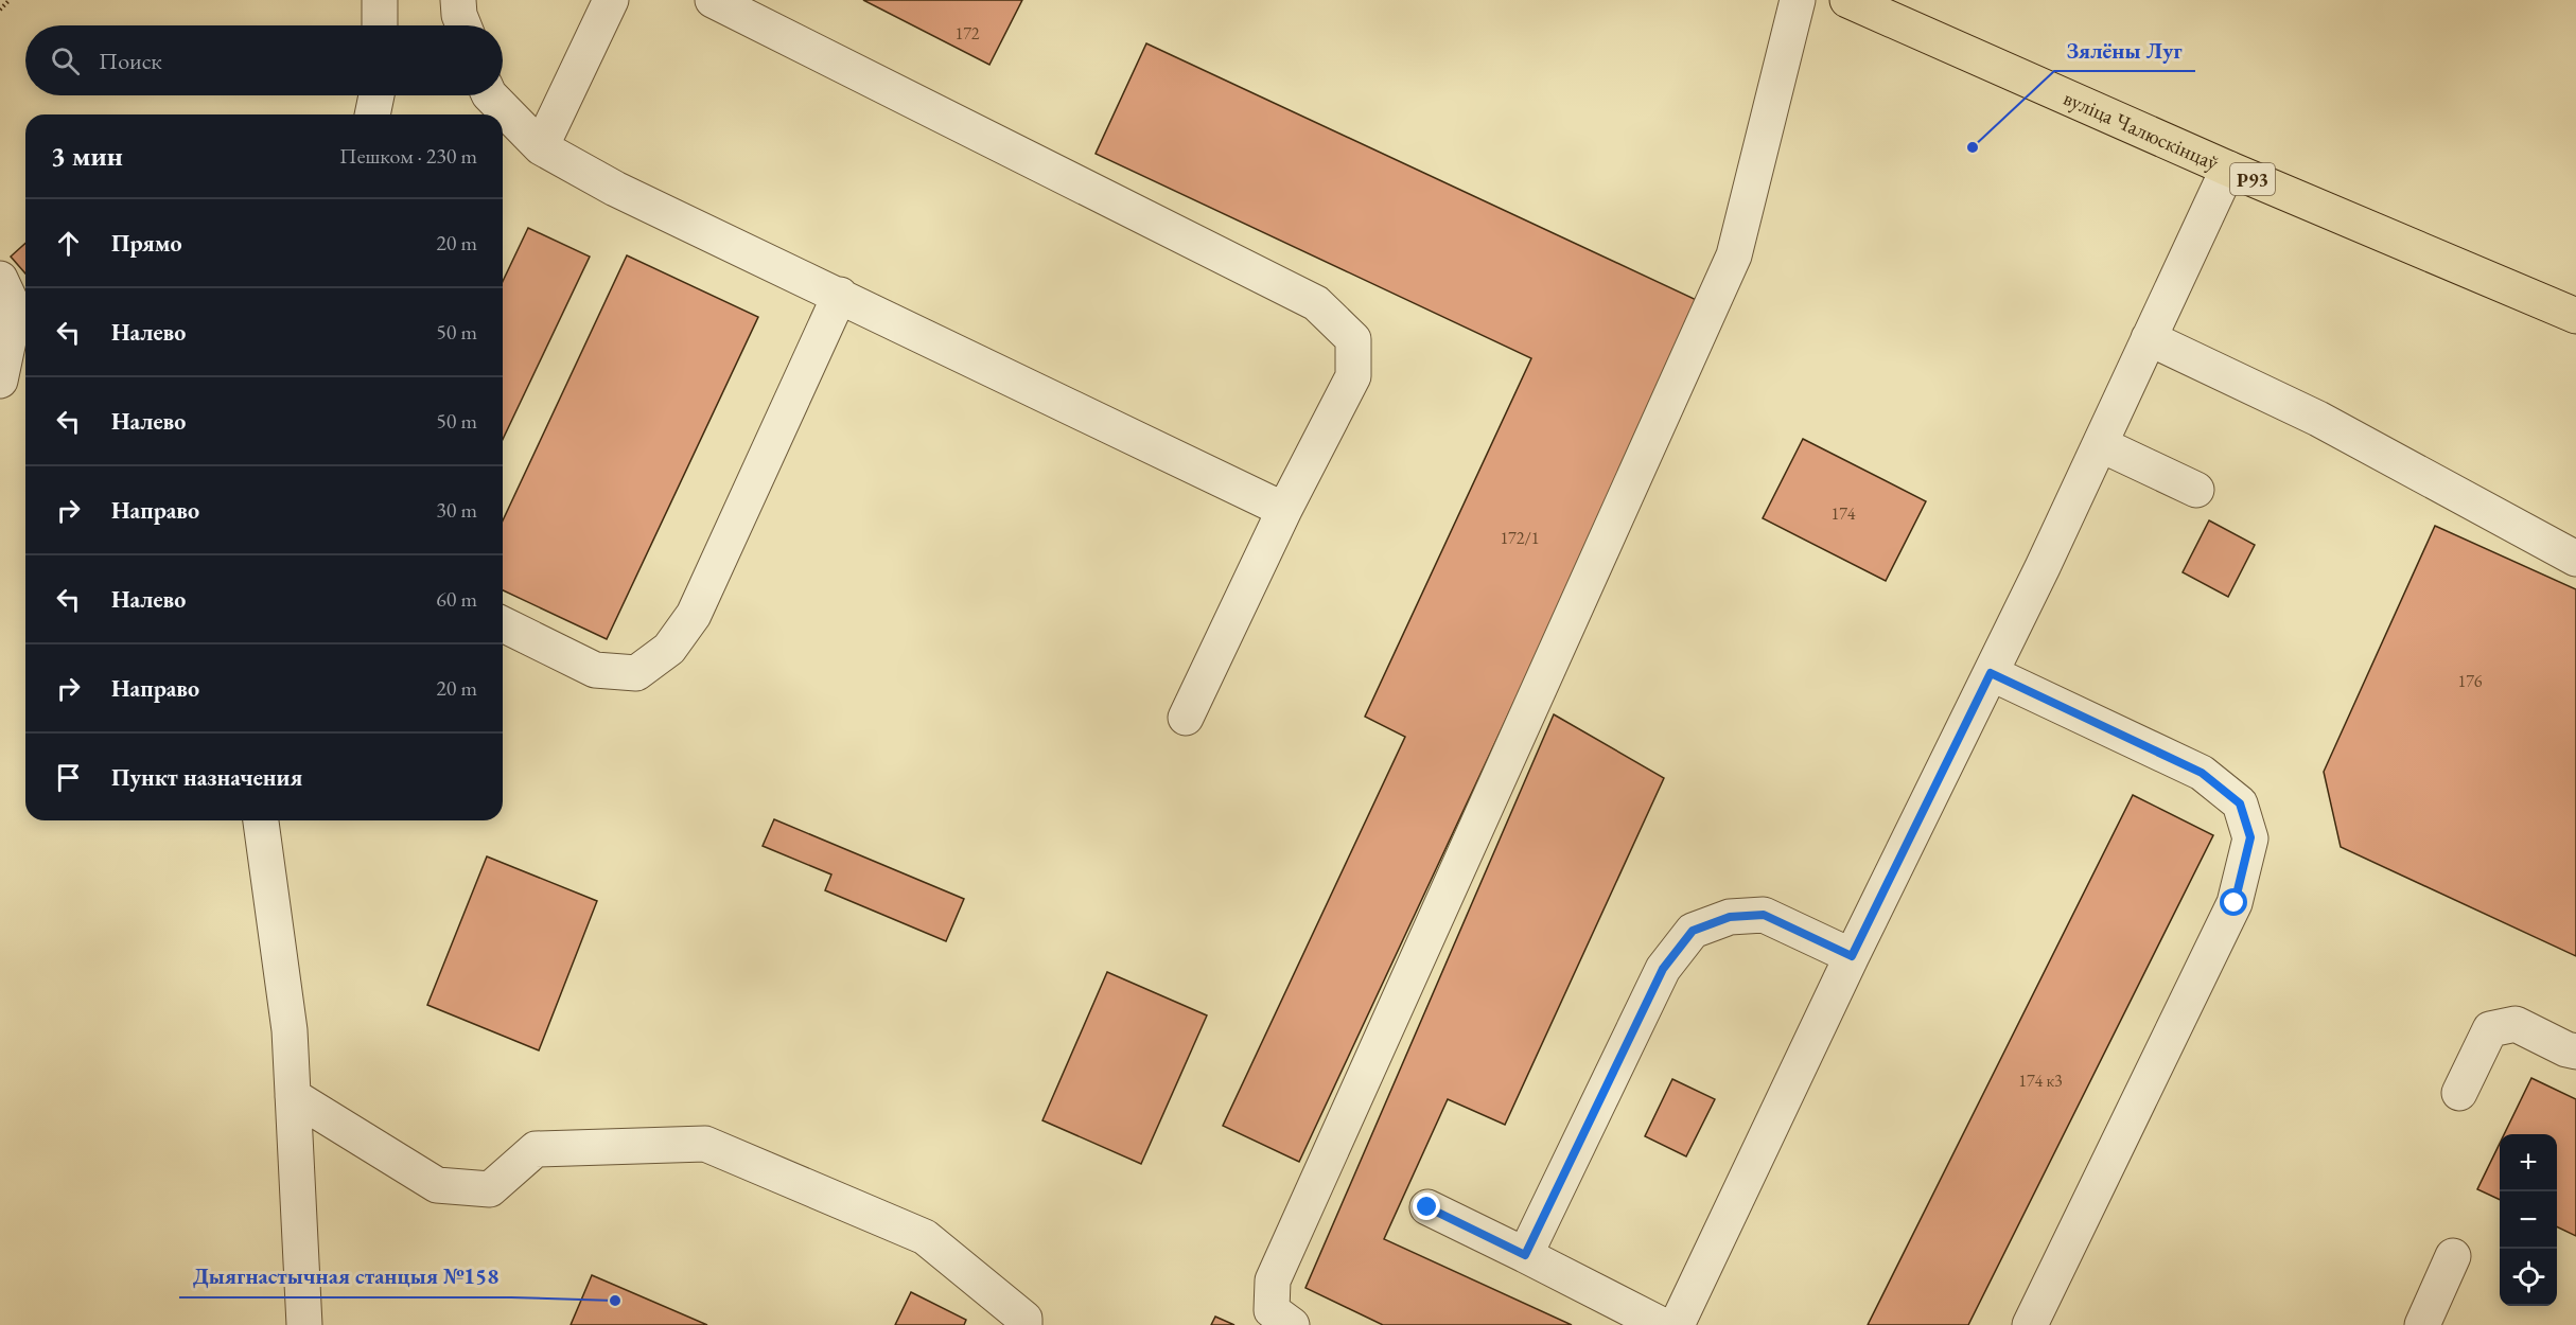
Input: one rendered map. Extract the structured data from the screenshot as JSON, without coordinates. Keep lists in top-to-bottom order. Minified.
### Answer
{"streets":{"main road":["вуліца Чалюскінцаў","Р93"]},"places":["Зялёны Луг","Дыягнастычная станцыя №158"],"house_numbers":["172","174","172/1","176","174 к3"],"page":{"search":"Поиск","heading":["3 мин","Пешком · 230 m"],"list":[["Прямо","20 m"],["Налево","50 m"],["Налево","50 m"],["Направо","30 m"],["Налево","60 m"],["Направо","20 m"],"Пункт назначения"],"map_buttons":["+","−"]}}
